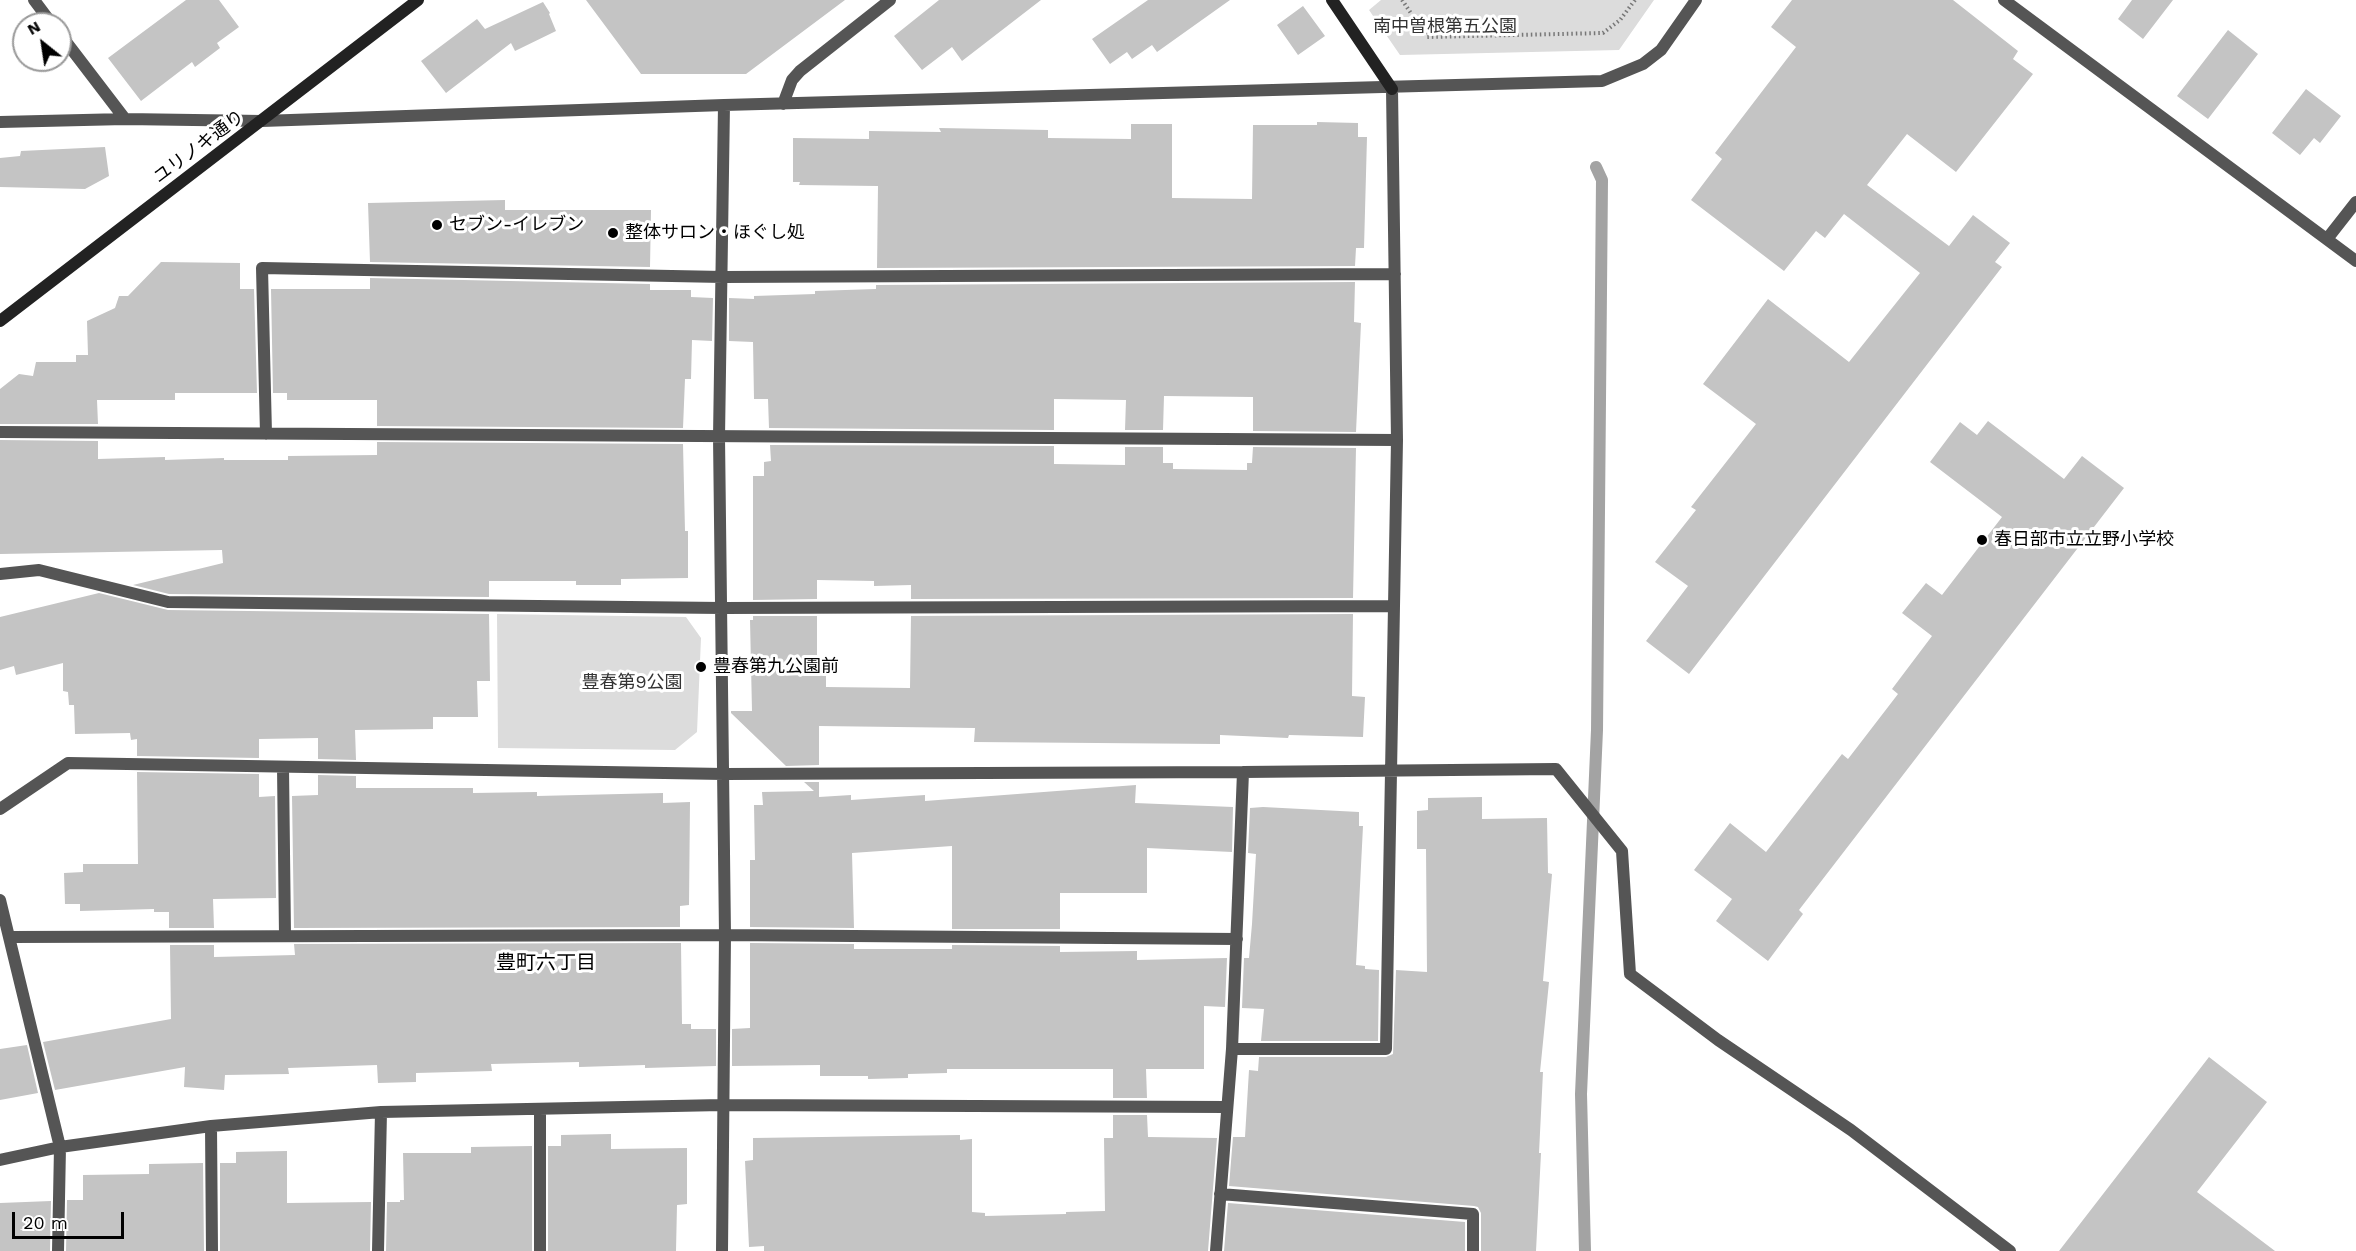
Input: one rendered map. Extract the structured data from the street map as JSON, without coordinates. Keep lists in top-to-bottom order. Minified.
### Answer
{"streets":{"street":["ユリノキ通り"]},"districts":["豊町六丁目"],"parks":["南中曽根第五公園","豊春第9公園"],"places":["セブン-イレブン","整体サロン・ほぐし処","春日部市立立野小学校","豊春第九公園前"],"scale_bar":"20 m","north":"top left"}
